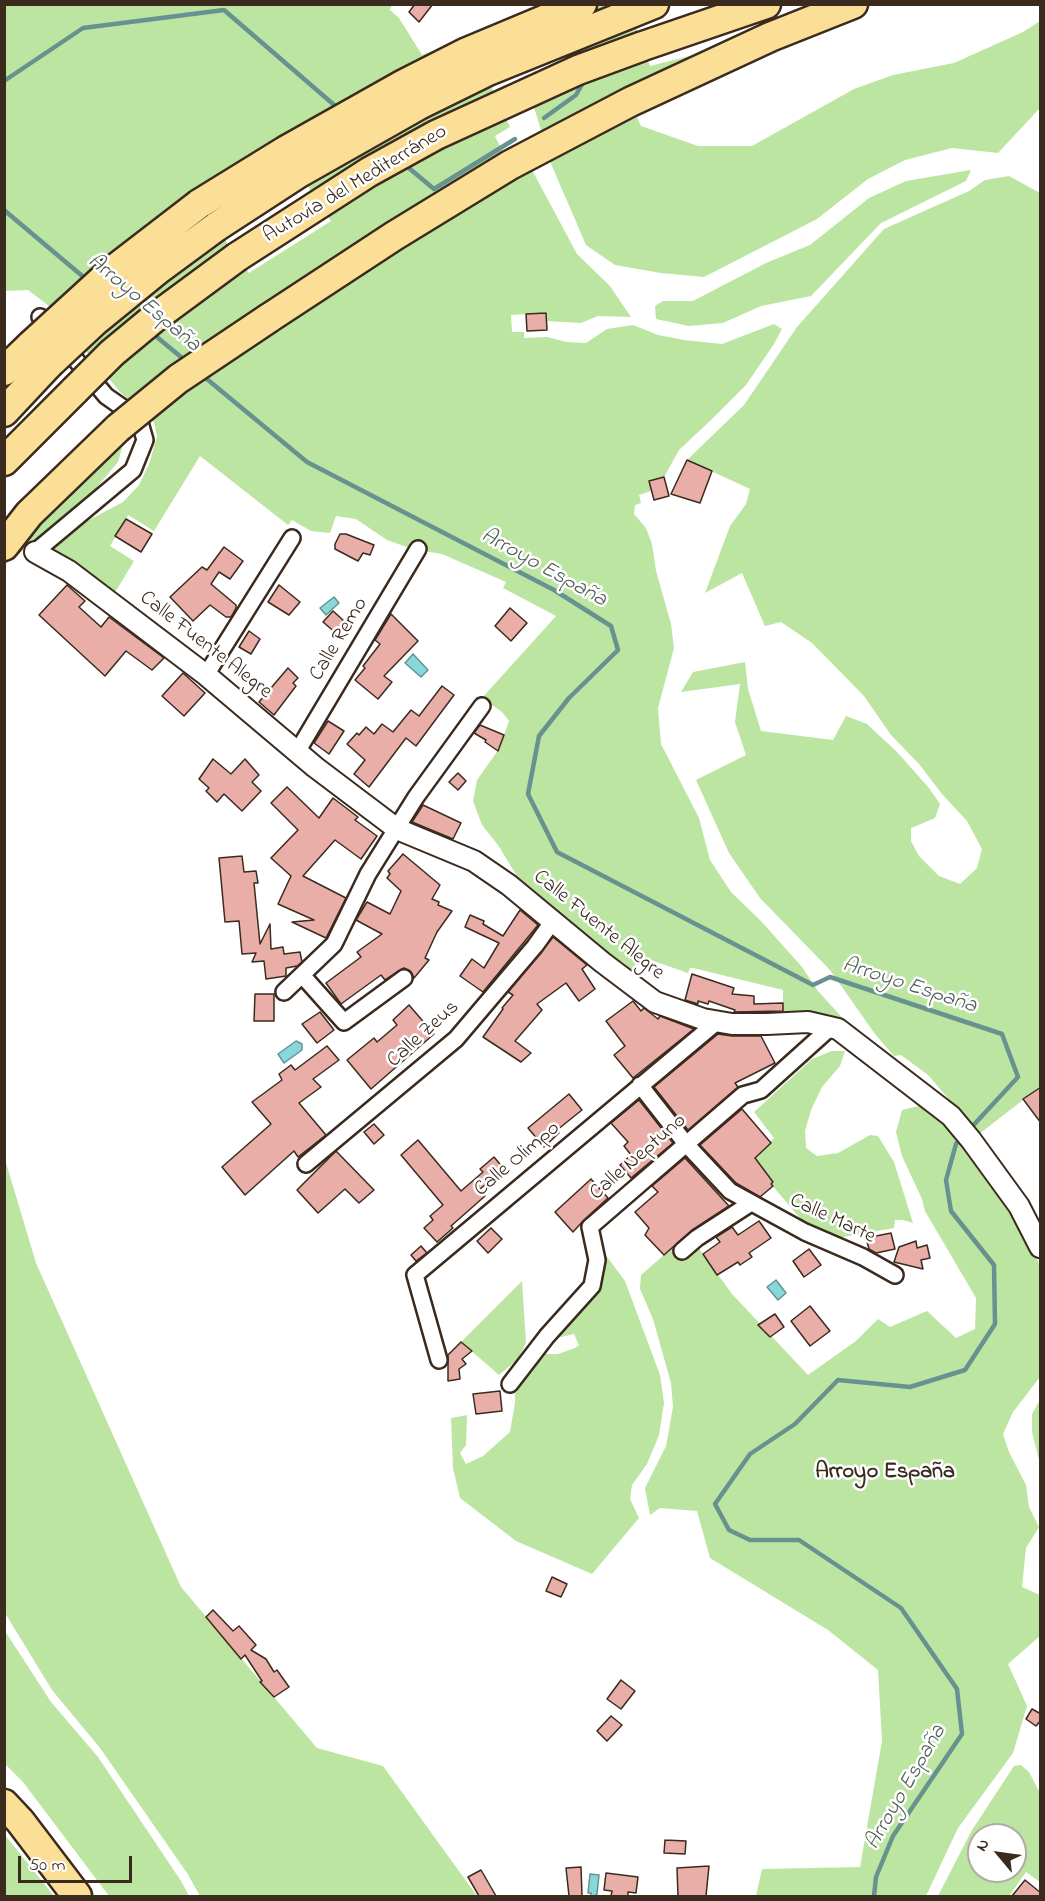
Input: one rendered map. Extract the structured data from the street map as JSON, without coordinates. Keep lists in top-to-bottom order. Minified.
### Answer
{"streets":{"highway":["Autovía del Mediterráneo"],"street":["Calle Remo","Calle Fuente Alegre","Calle Zeus","Calle Neptuno","Calle Olimpo","Calle Marte"]},"crossings":[["Calle Remo","Calle Fuente Alegre"],["Calle Fuente Alegre","Calle Zeus"],["Calle Fuente Alegre","Calle Neptuno"],["Calle Fuente Alegre","Calle Olimpo"],["Calle Neptuno","Calle Marte"],["Calle Olimpo","Calle Marte"]],"districts":["Arroyo España"],"water":["Arroyo España"],"scale_bar":"50 m","north":"top left"}
